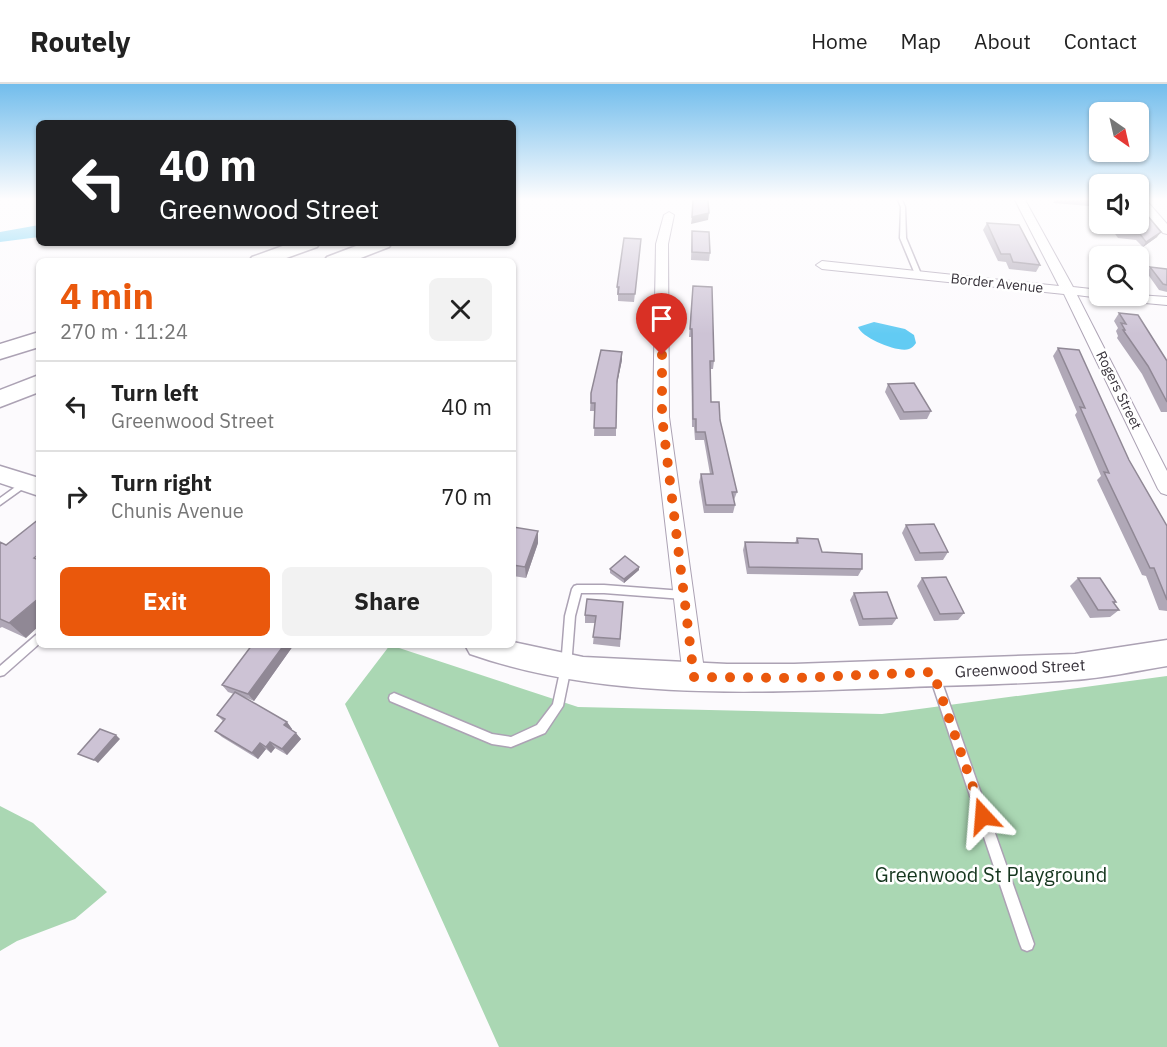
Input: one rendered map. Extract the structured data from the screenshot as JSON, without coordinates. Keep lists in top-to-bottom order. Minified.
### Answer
{"streets":{"street":["Border Avenue","Rogers Street","Greenwood Street"]},"crossings":[["Border Avenue","Rogers Street"]],"parks":["Greenwood St Playground"],"north":"bottom right","page":{"header":"Routely","nav":["Home","Map","About","Contact"],"turn":["40 m","Greenwood Street"],"heading":["4 min","270 m · 11:24"],"list":[{"name":"Turn left","note":"Greenwood Street","value":"40 m"},{"name":"Turn right","note":"Chunis Avenue","value":"70 m"}],"buttons":["Exit","Share"]}}
